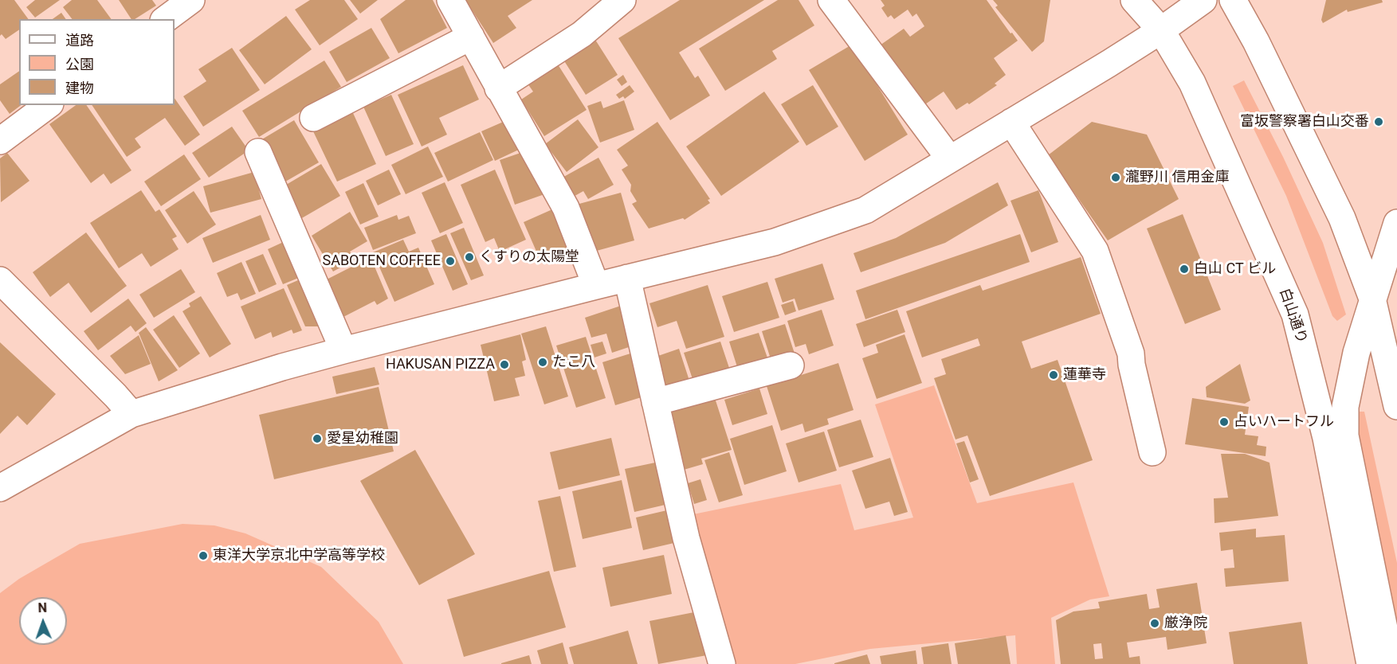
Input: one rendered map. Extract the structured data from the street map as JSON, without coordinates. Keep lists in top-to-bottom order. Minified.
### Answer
{"streets":{"street":["白山通り"]},"places":["富坂警察署白山交番","瀧野川 信用金庫","くすりの太陽堂","SABOTEN COFFEE","白山 CT ビル","たこ八","HAKUSAN PIZZA","蓮華寺","占いハートフル","愛星幼稚園","東洋大学京北中学高等学校","厳浄院"],"legend":["道路","公園","建物"],"north":"top"}
